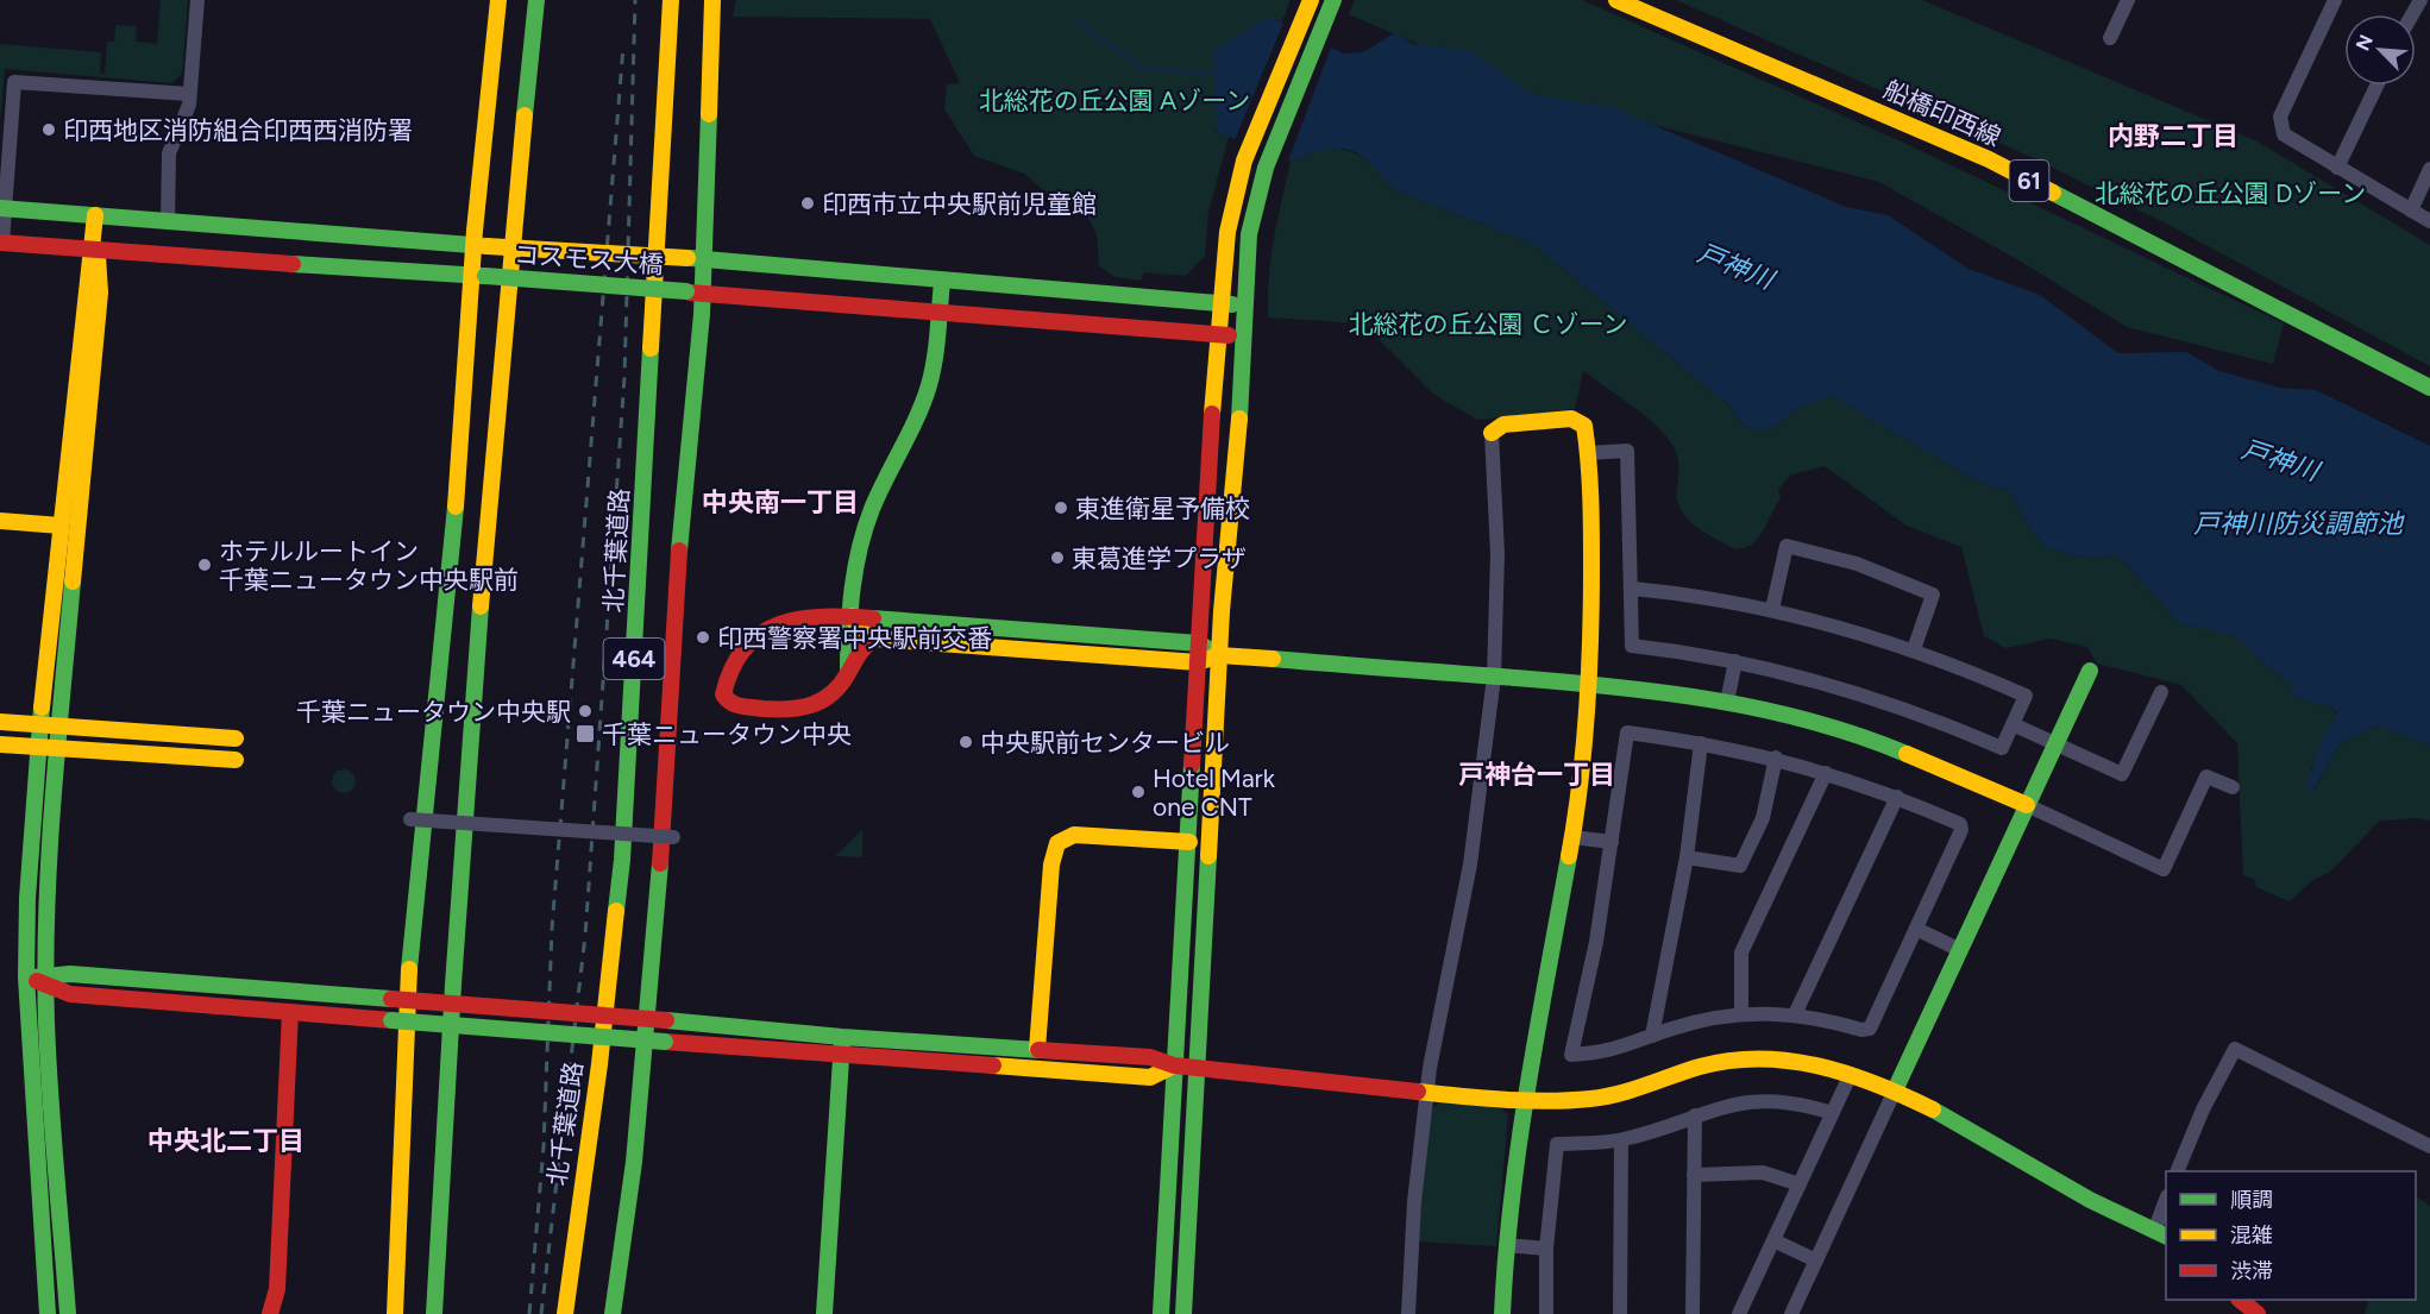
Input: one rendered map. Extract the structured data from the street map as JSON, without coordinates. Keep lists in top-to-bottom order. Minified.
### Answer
{"streets":{"main road":["船橋印西線","61","コスモス大橋","北千葉道路","464"]},"crossings":[["コスモス大橋","464"]],"districts":["内野二丁目","中央南一丁目","戸神台一丁目","中央北二丁目"],"water":["戸神川","戸神川防災調節池"],"parks":["北総花の丘公園 Aゾーン","北総花の丘公園 Dゾーン","北総花の丘公園 Ｃゾーン"],"places":{"other":["印西地区消防組合印西西消防署","印西市立中央駅前児童館","東進衛星予備校","東葛進学プラザ","ホテルルートイン 千葉ニュータウン中央駅前","印西警察署中央駅前交番","千葉ニュータウン中央駅","中央駅前センタービル","Hotel Mark one CNT"],"transit":["千葉ニュータウン中央"]},"legend":["順調","混雑","渋滞"],"north":"top left"}
